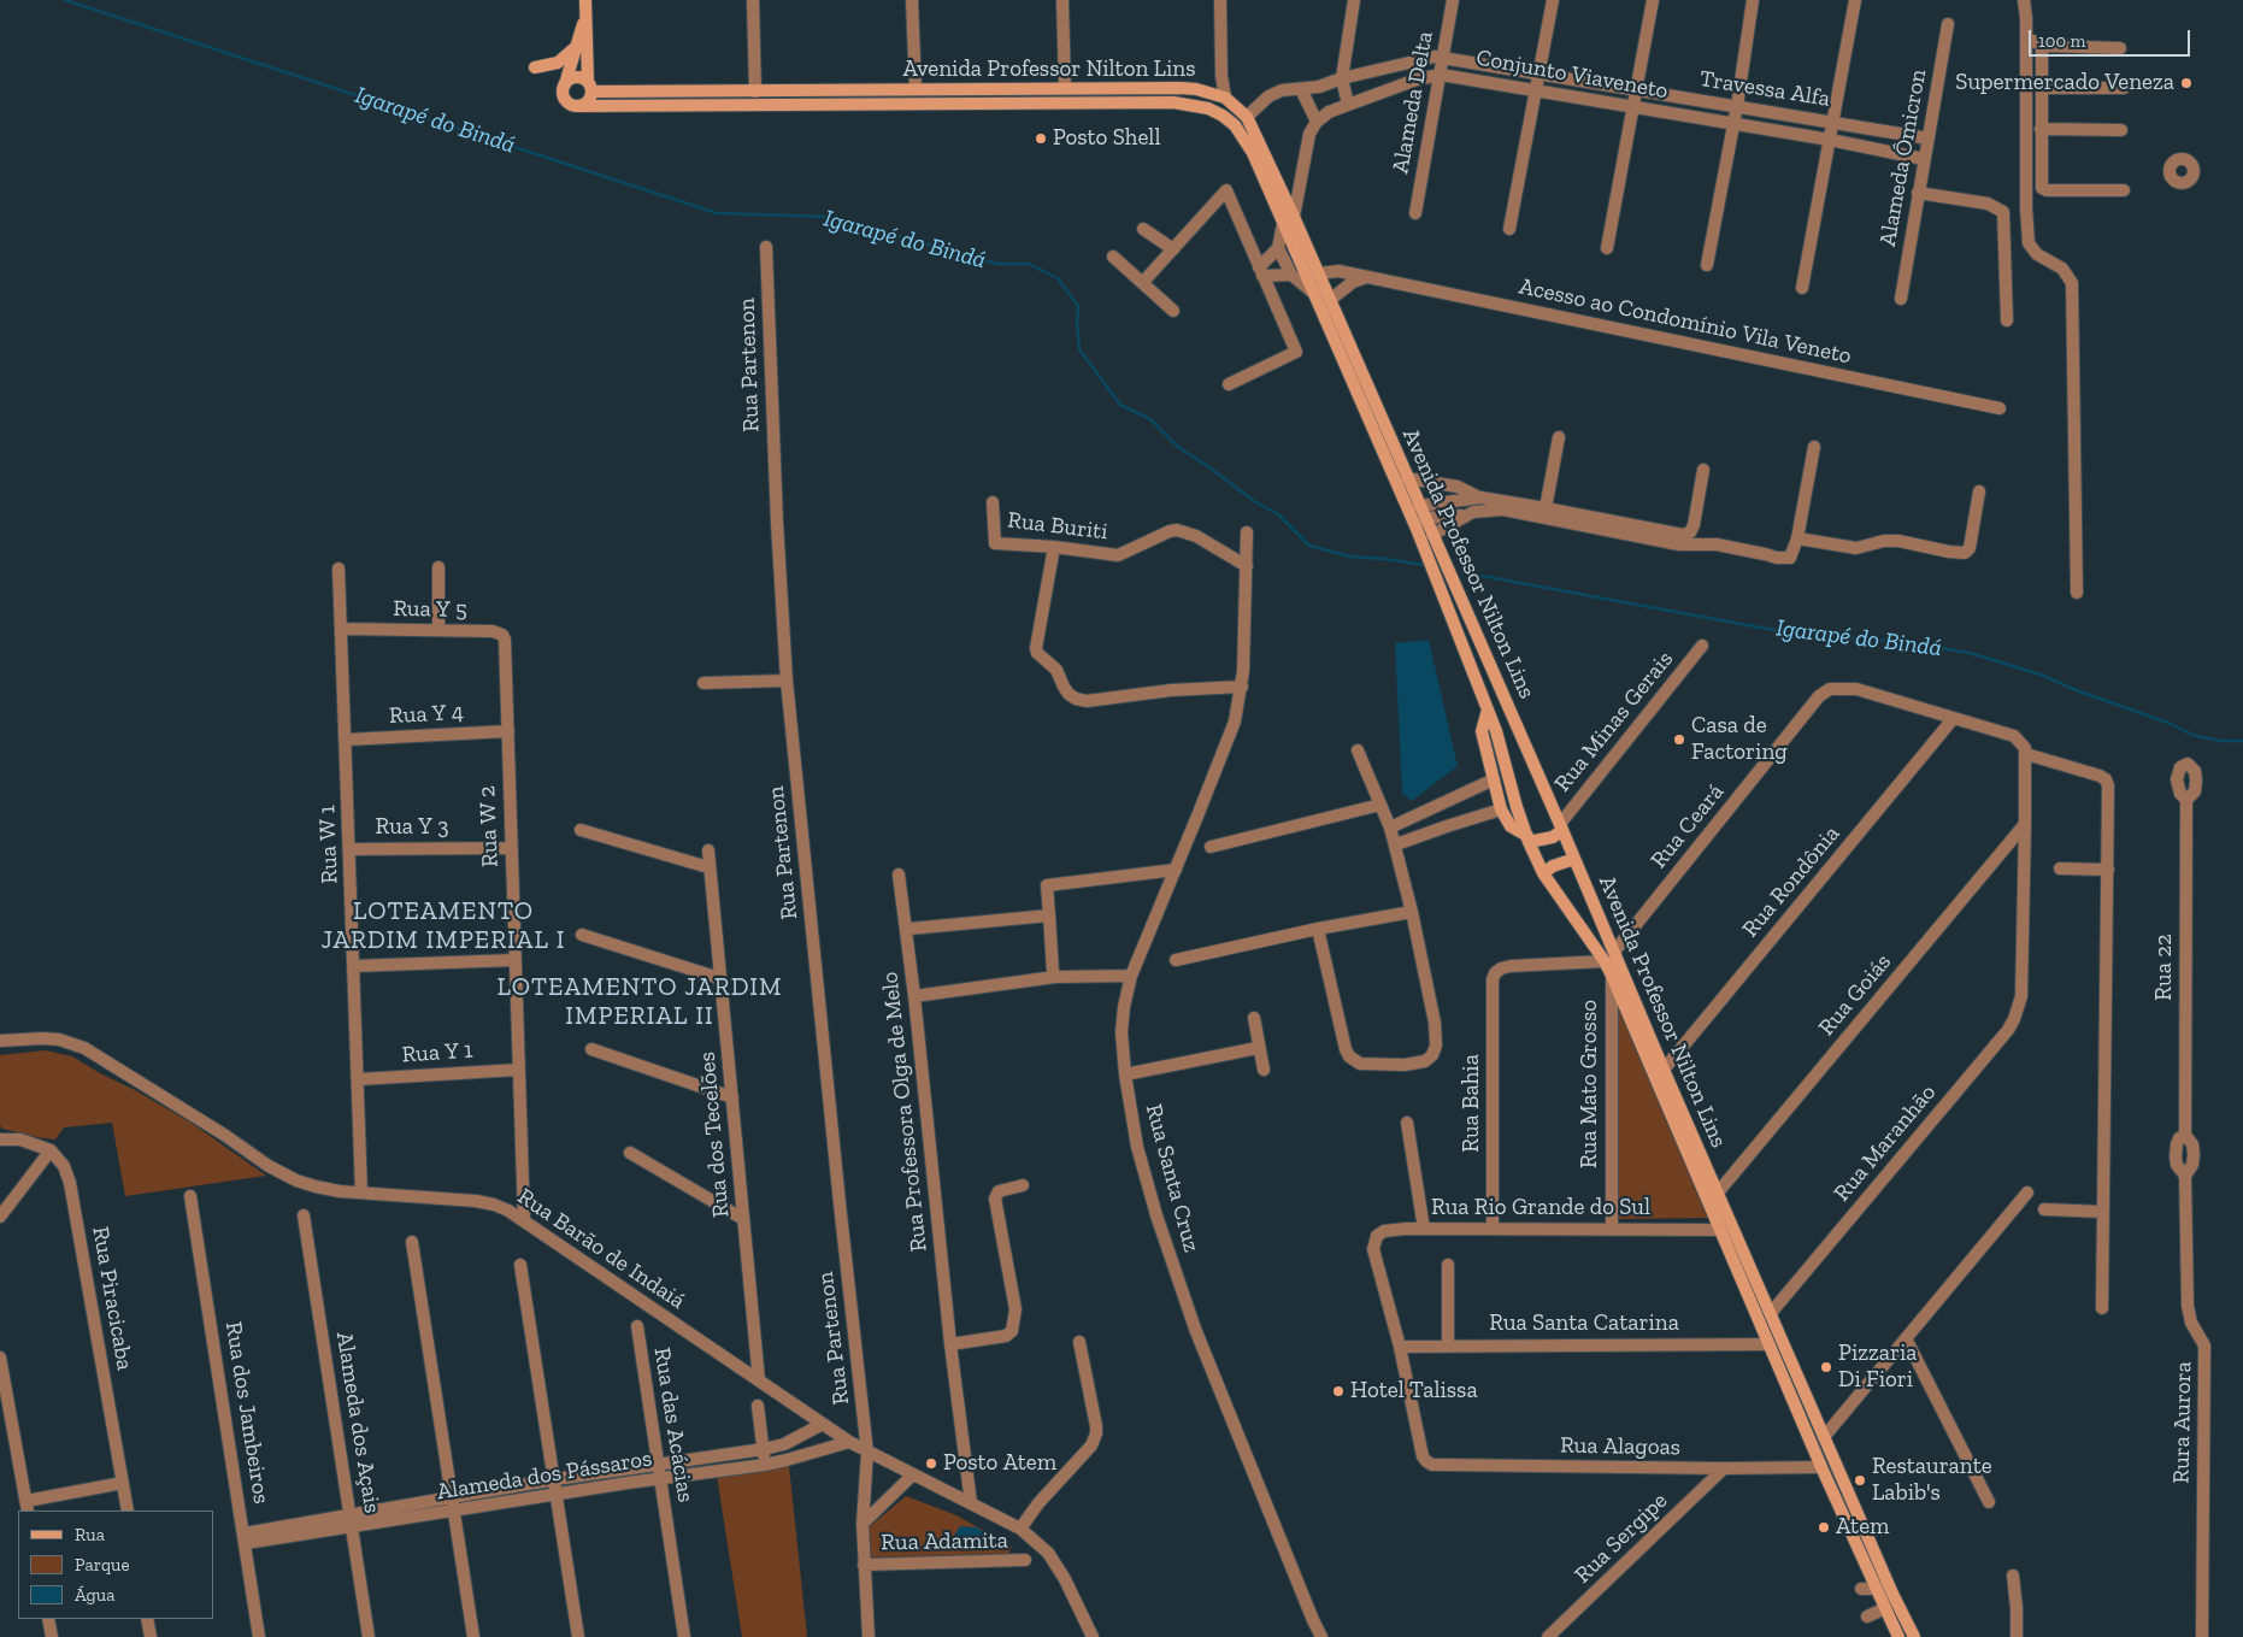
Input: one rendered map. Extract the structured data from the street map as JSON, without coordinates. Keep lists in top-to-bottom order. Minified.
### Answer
{"streets":{"main road":["Avenida Professor Nilton Lins"],"street":["Conjunto Viaveneto","Travessa Alfa","Alameda Delta","Alameda Ômicron","Acesso ao Condomínio Vila Veneto","Rua Partenon","Rua Buriti","Rua Y 5","Rua Y 4","Rua Minas Gerais","Rua W 2","Rua Ceará","Rua Y 3","Rua W 1","Rua Rondônia","Rua 22","Rua Goiás","Rua Y 1","Rua Mato Grosso","Rua Bahia","Rua Professora Olga de Melo","Rua dos Tecelões","Rua Maranhão","Rua Santa Cruz","Rua Rio Grande do Sul","Rua Barão de Indaiá","Rua Piracicaba","Rua Santa Catarina","Rua dos Jambeiros","Alameda dos Açais","Rura Aurora","Rua das Acácias","Rua Alagoas","Alameda dos Pássaros","Rua Sergipe","Rua Adamita"]},"crossings":[["Avenida Professor Nilton Lins","Travessa Alfa"],["Avenida Professor Nilton Lins","Acesso ao Condomínio Vila Veneto"],["Avenida Professor Nilton Lins","Rua Minas Gerais"],["Avenida Professor Nilton Lins","Rua Ceará"],["Avenida Professor Nilton Lins","Rua Rondônia"],["Avenida Professor Nilton Lins","Rua Goiás"],["Avenida Professor Nilton Lins","Rua Mato Grosso"],["Avenida Professor Nilton Lins","Rua Bahia"],["Avenida Professor Nilton Lins","Rua Maranhão"],["Avenida Professor Nilton Lins","Rua Rio Grande do Sul"],["Avenida Professor Nilton Lins","Rua Santa Catarina"],["Avenida Professor Nilton Lins","Rua Alagoas"],["Conjunto Viaveneto","Alameda Delta"],["Conjunto Viaveneto","Alameda Ômicron"],["Travessa Alfa","Alameda Delta"],["Travessa Alfa","Alameda Ômicron"],["Rua Partenon","Rua Barão de Indaiá"],["Rua Partenon","Rua Adamita"],["Rua Buriti","Rua Santa Cruz"],["Rua Y 5","Rua W 2"],["Rua Y 5","Rua W 1"],["Rua Y 4","Rua W 2"],["Rua Y 4","Rua W 1"],["Rua W 2","Rua Y 3"],["Rua W 2","Rua Y 1"],["Rua W 2","Rua Barão de Indaiá"],["Rua Ceará","Rua Rondônia"],["Rua Y 3","Rua W 1"],["Rua W 1","Rua Y 1"],["Rua W 1","Rua Barão de Indaiá"],["Rua 22","Rura Aurora"],["Rua Goiás","Rua Maranhão"],["Rua Mato Grosso","Rua Rio Grande do Sul"],["Rua Bahia","Rua Rio Grande do Sul"],["Rua Professora Olga de Melo","Rua Barão de Indaiá"],["Rua dos Tecelões","Rua Barão de Indaiá"],["Rua Rio Grande do Sul","Rua Santa Catarina"],["Rua Rio Grande do Sul","Rua Alagoas"],["Rua Barão de Indaiá","Alameda dos Pássaros"],["Rua Santa Catarina","Rua Alagoas"],["Rua dos Jambeiros","Alameda dos Pássaros"],["Alameda dos Açais","Alameda dos Pássaros"],["Rua das Acácias","Alameda dos Pássaros"],["Rua Alagoas","Rua Sergipe"]],"districts":["LOTEAMENTO JARDIM IMPERIAL I","LOTEAMENTO JARDIM IMPERIAL II"],"water":["Igarapé do Bindá"],"places":["Supermercado Veneza","Posto Shell","Casa de Factoring","Pizzaria Di Fiori","Hotel Talissa","Posto Atem","Restaurante Labib's","Atem"],"legend":["Rua","Parque","Água"],"scale_bar":"100 m"}
